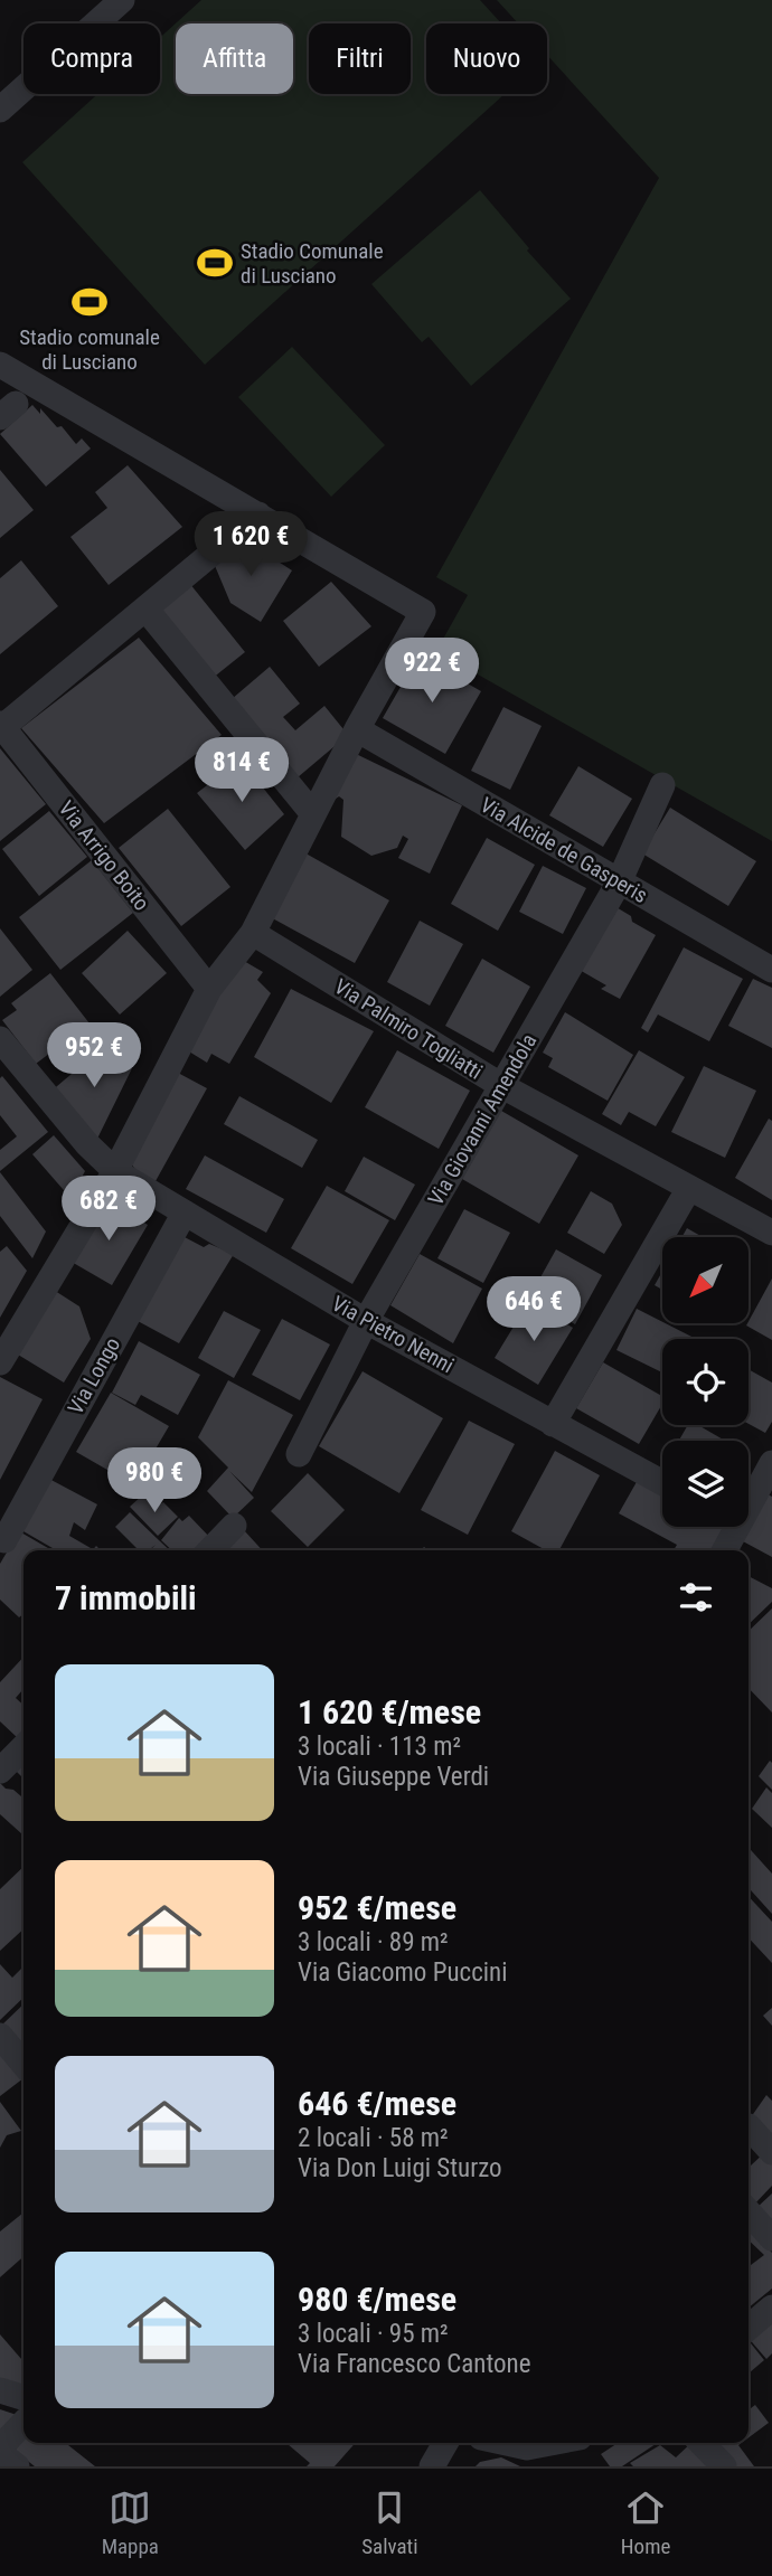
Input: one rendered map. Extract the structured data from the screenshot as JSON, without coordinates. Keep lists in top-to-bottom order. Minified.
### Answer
{"streets":{"street":["Via Alcide de Gasperis","Via Arrigo Boito","Via Palmiro Togliatti","Via Giovanni Amendola","Via Pietro Nenni","Via Longo"]},"crossings":[["Via Alcide de Gasperis","Via Giovanni Amendola"],["Via Palmiro Togliatti","Via Giovanni Amendola"],["Via Giovanni Amendola","Via Pietro Nenni"],["Via Pietro Nenni","Via Longo"]],"places":{"sports":["Stadio Comunale di Lusciano","Stadio comunale di Lusciano"]},"north":"bottom left","page":{"chip":["Compra","Affitta","Filtri","Nuovo"],"price":["1 620 €","922 €","814 €","952 €","682 €","646 €","980 €"],"heading":"7 immobili","list":[{"name":"1 620 €/mese","note":"3 locali · 113 m² · Via Giuseppe Verdi"},{"name":"952 €/mese","note":"3 locali · 89 m² · Via Giacomo Puccini"},{"name":"646 €/mese","note":"2 locali · 58 m² · Via Don Luigi Sturzo"},{"name":"980 €/mese","note":"3 locali · 95 m² · Via Francesco Cantone"}],"tabs":["Mappa","Salvati","Home"]}}
